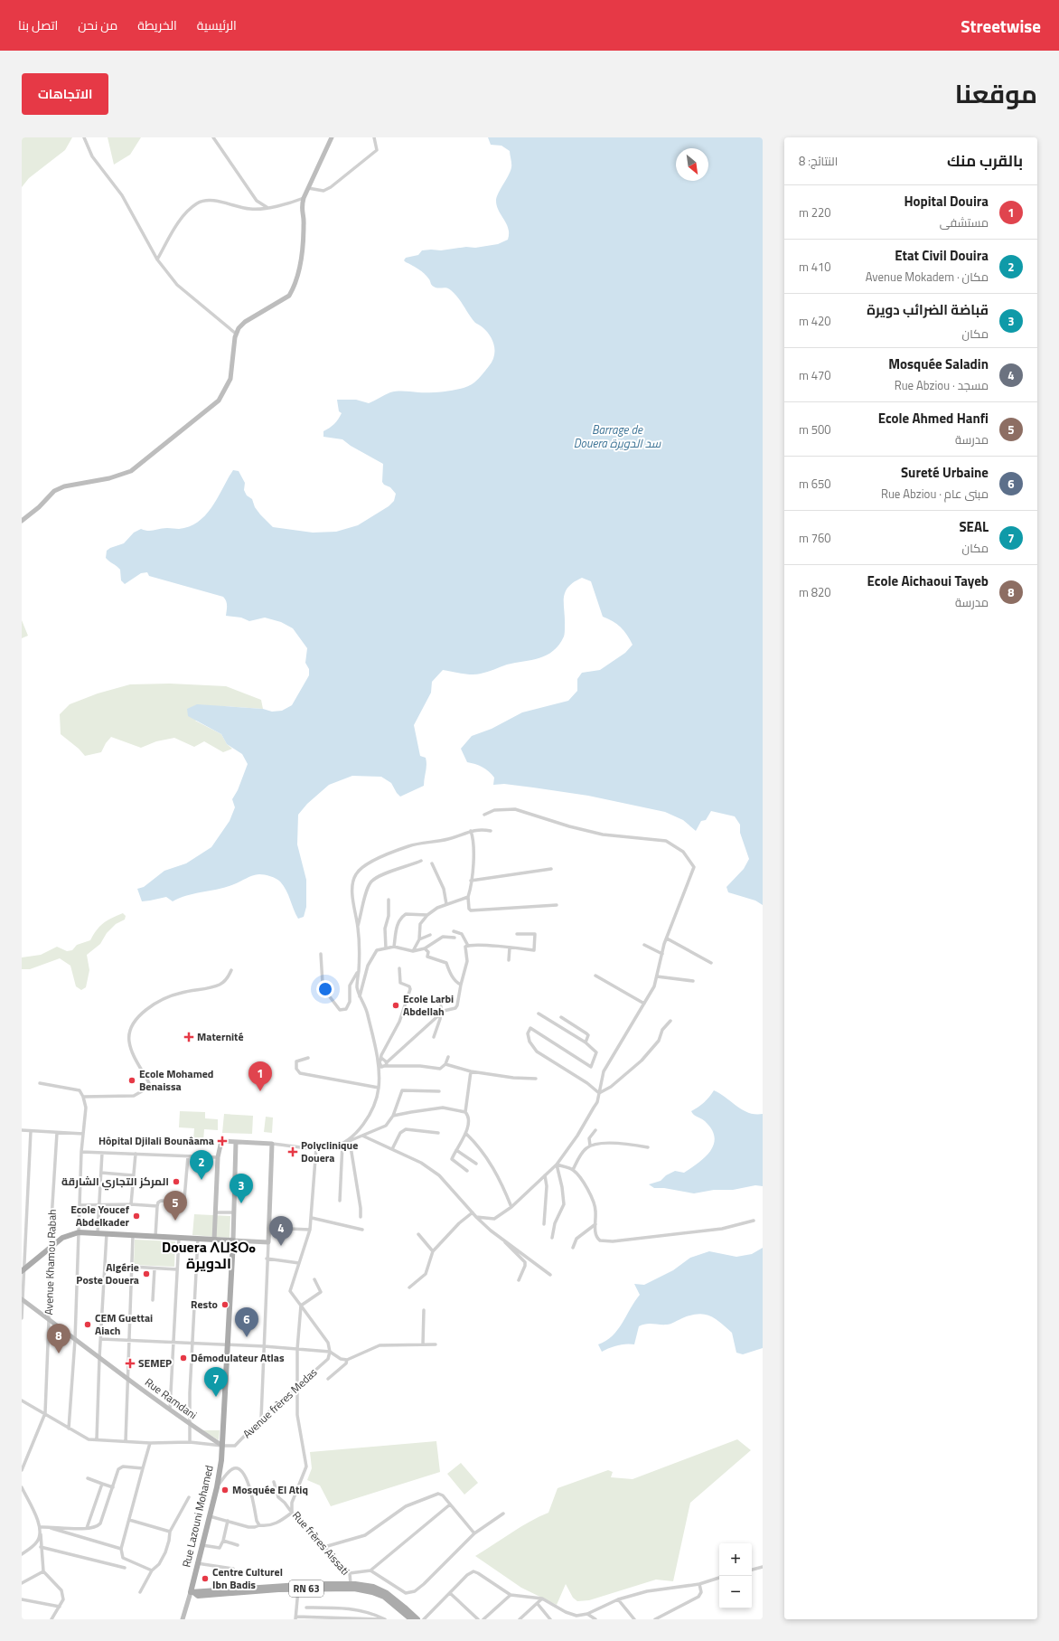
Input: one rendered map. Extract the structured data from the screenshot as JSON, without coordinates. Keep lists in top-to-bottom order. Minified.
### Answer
{"streets":{"main road":["Rue Lazouni Mohamed","RN 63"],"street":["Avenue Khamou Rabah","Rue Ramdani","Avenue frères Medas","Rue frères Aissati"]},"crossings":[["Avenue Khamou Rabah","Rue Ramdani"],["Rue Ramdani","Avenue frères Medas"],["Rue Ramdani","Rue Lazouni Mohamed"],["Avenue frères Medas","Rue Lazouni Mohamed"],["Avenue frères Medas","Rue frères Aissati"],["Rue Lazouni Mohamed","RN 63"],["Rue frères Aissati","RN 63"]],"districts":["Douera ⴷⵡⵉⵔⴰ الدويرة"],"water":["Barrage de Douera سد الدويرة"],"places":{"other":["Ecole Larbi Abdellah","Ecole Mohamed Benaissa","المركز التجاري الشارقة","Ecole Youcef Abdelkader","Algérie Poste Douera","Resto","CEM Guettai Aiach","Démodulateur Atlas","Mosquée El Atiq","Centre Culturel Ibn Badis"],"health":["Maternité","Hôpital Djilali Bounâama","Polyclinique Douera","SEMEP"]},"north":"bottom right","page":{"header":"Streetwise","nav":["الرئيسية","الخريطة","من نحن","اتصل بنا"],"title":"موقعنا","buttons":"الاتجاهات","heading":["بالقرب منك","النتائج: 8"],"list":[{"mark":"1","name":"Hopital Douira","note":"مستشفى","value":"220 m"},{"mark":"2","name":"Etat Civil Douira","note":"مكان · Avenue Mokadem","value":"410 m"},{"mark":"3","name":"قباضة الضرائب دويرة","note":"مكان","value":"420 m"},{"mark":"4","name":"Mosquée Saladin","note":"مسجد · Rue Abziou","value":"470 m"},{"mark":"5","name":"Ecole Ahmed Hanfi","note":"مدرسة","value":"500 m"},{"mark":"6","name":"Sureté Urbaine","note":"مبنى عام · Rue Abziou","value":"650 m"},{"mark":"7","name":"SEAL","note":"مكان","value":"760 m"},{"mark":"8","name":"Ecole Aichaoui Tayeb","note":"مدرسة","value":"820 m"}],"pins":["1","2","3","5","4","6","8","7"],"map_buttons":["+","−"]}}
